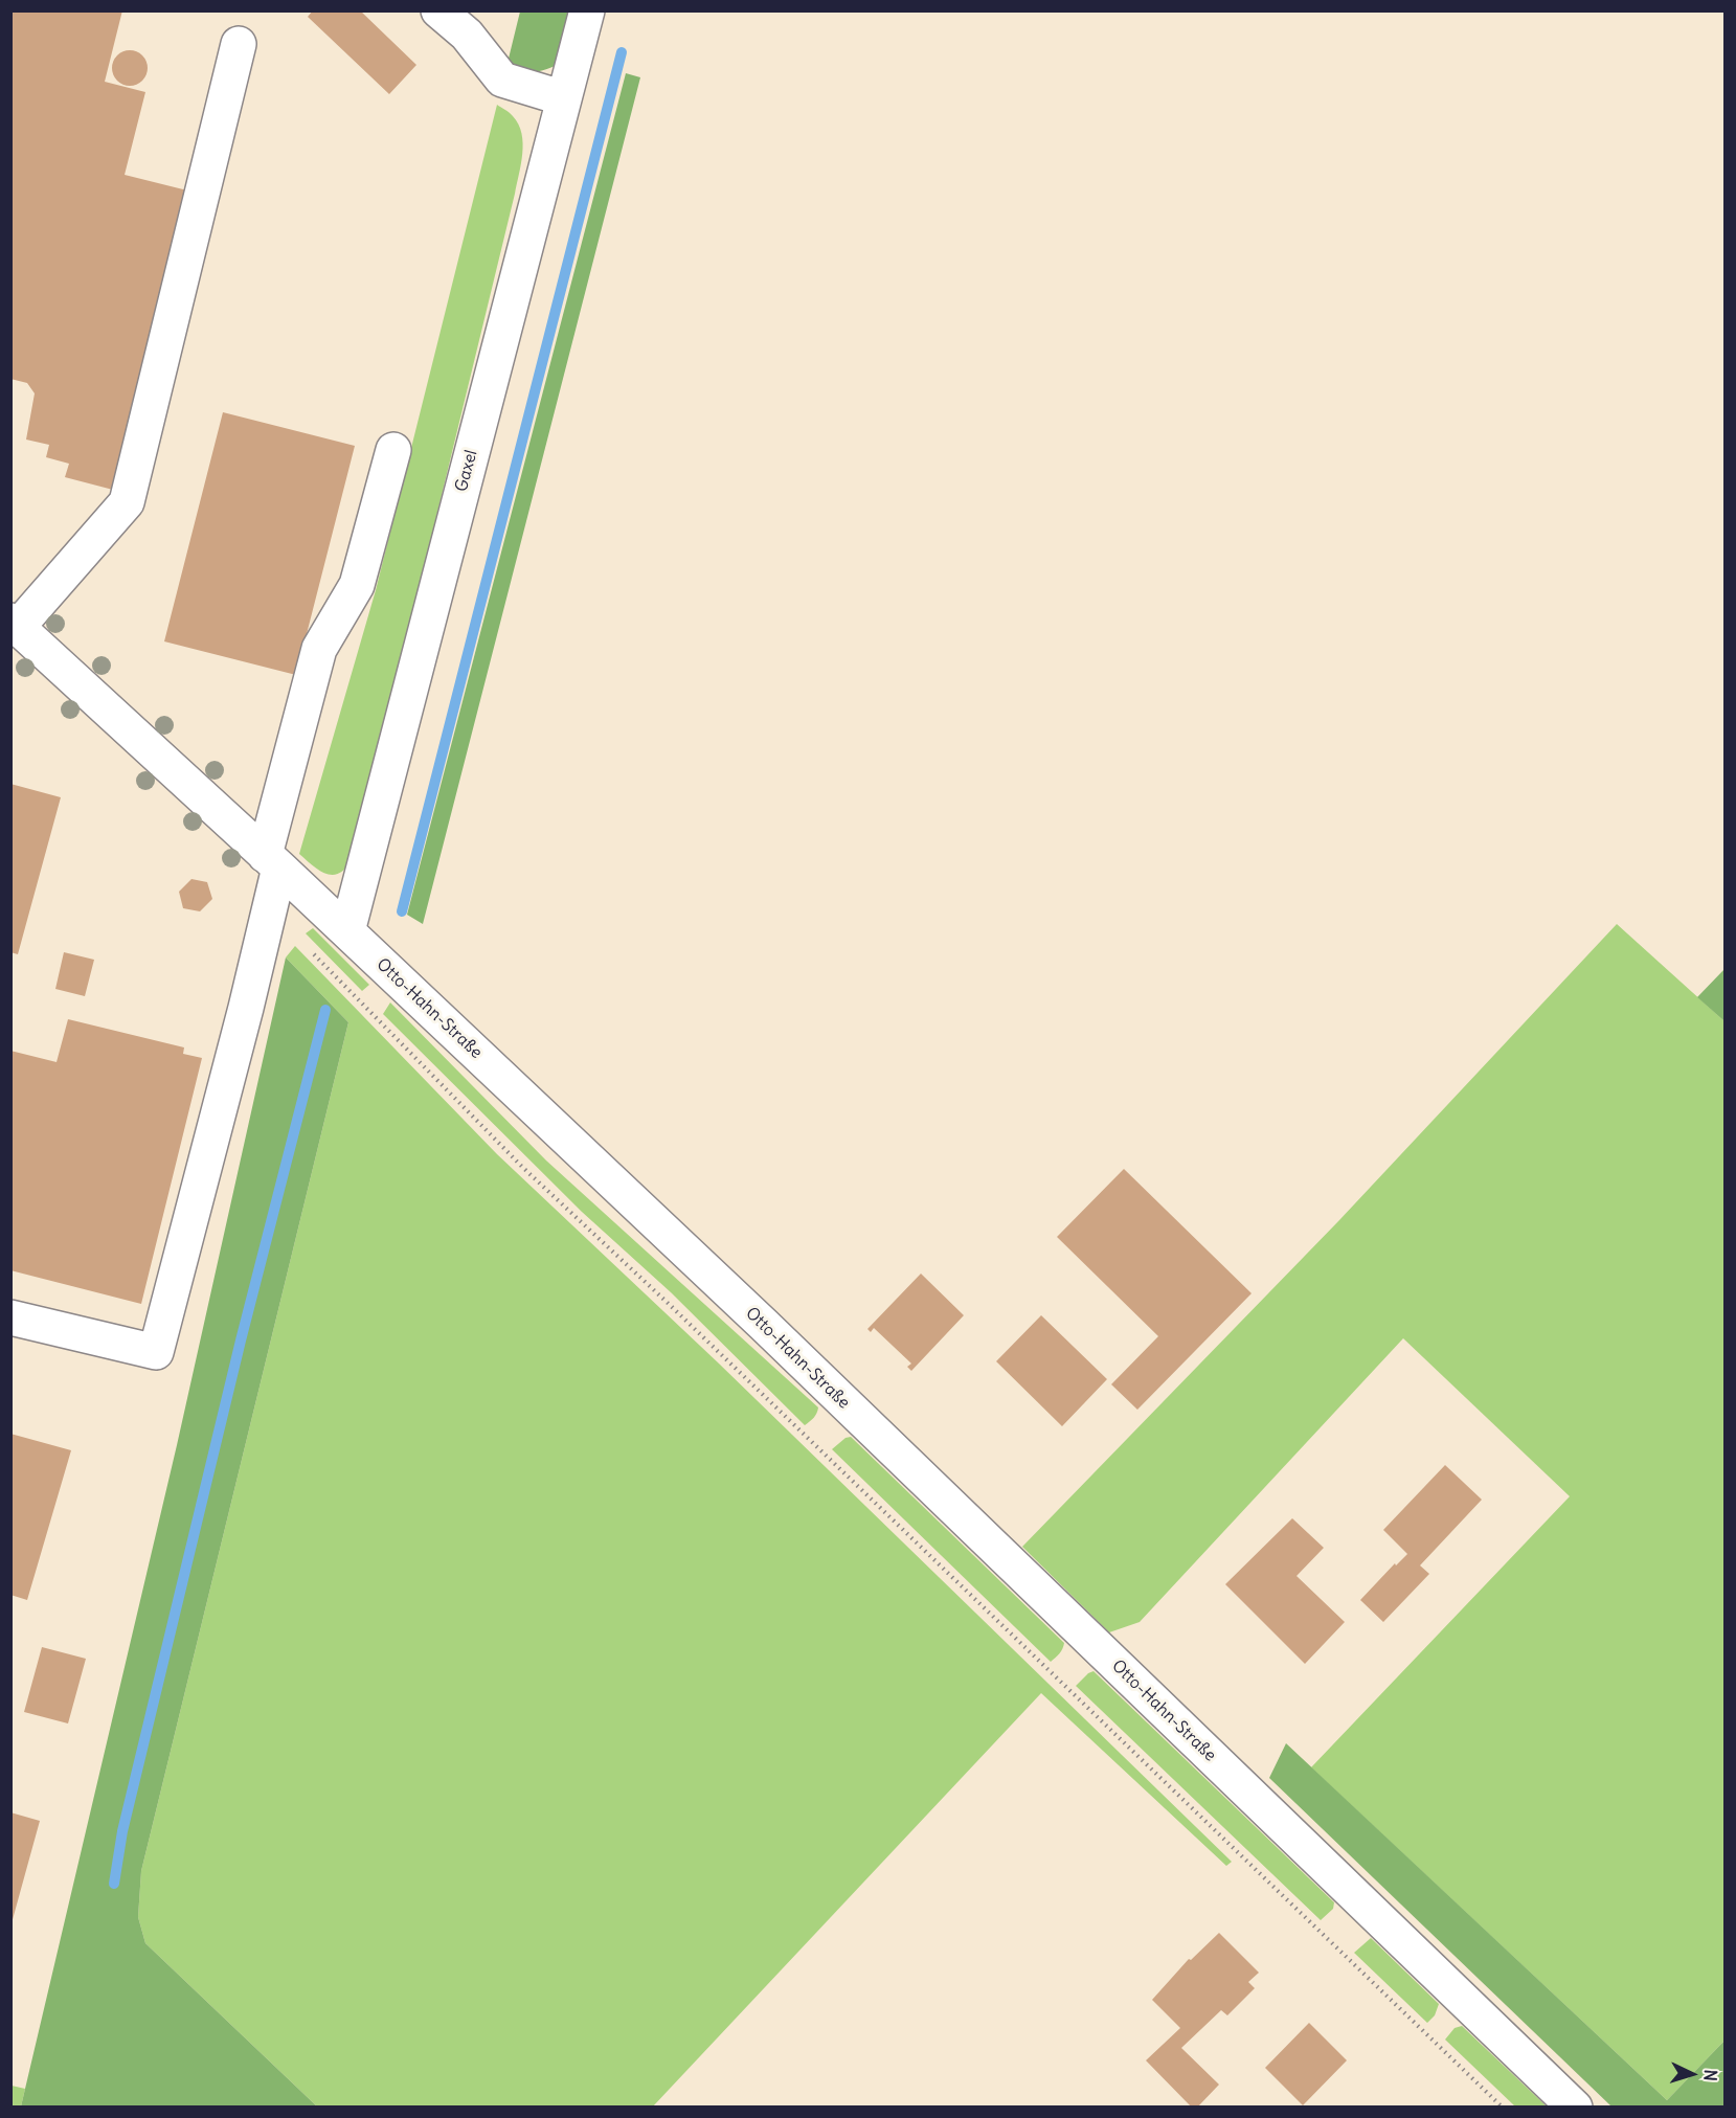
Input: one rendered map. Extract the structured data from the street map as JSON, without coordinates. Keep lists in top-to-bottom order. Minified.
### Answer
{"streets":{"street":["Gaxel","Otto-Hahn-Straße"]},"crossings":[["Gaxel","Otto-Hahn-Straße"]],"north":"right"}
